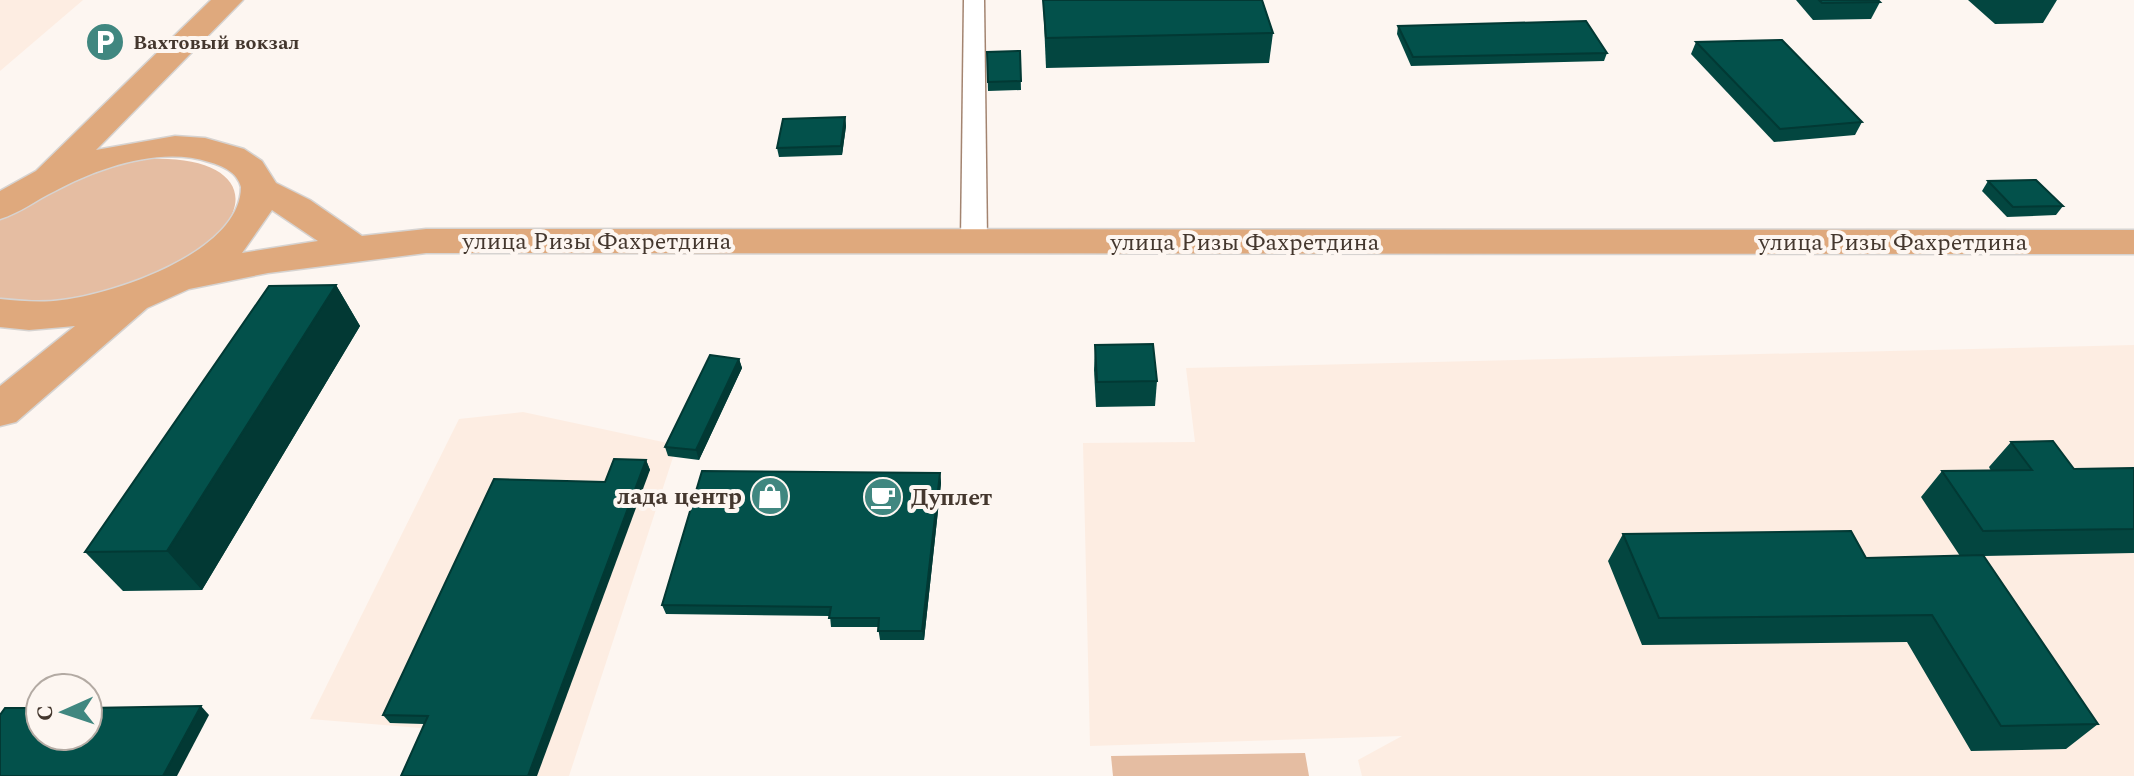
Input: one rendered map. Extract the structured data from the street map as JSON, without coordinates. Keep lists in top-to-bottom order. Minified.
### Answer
{"streets":{"main road":["улица Ризы Фахретдина"]},"places":{"parking":["Вахтовый вокзал"],"shop":["лада центр"],"cafe":["Дуплет"]},"north":"left"}
